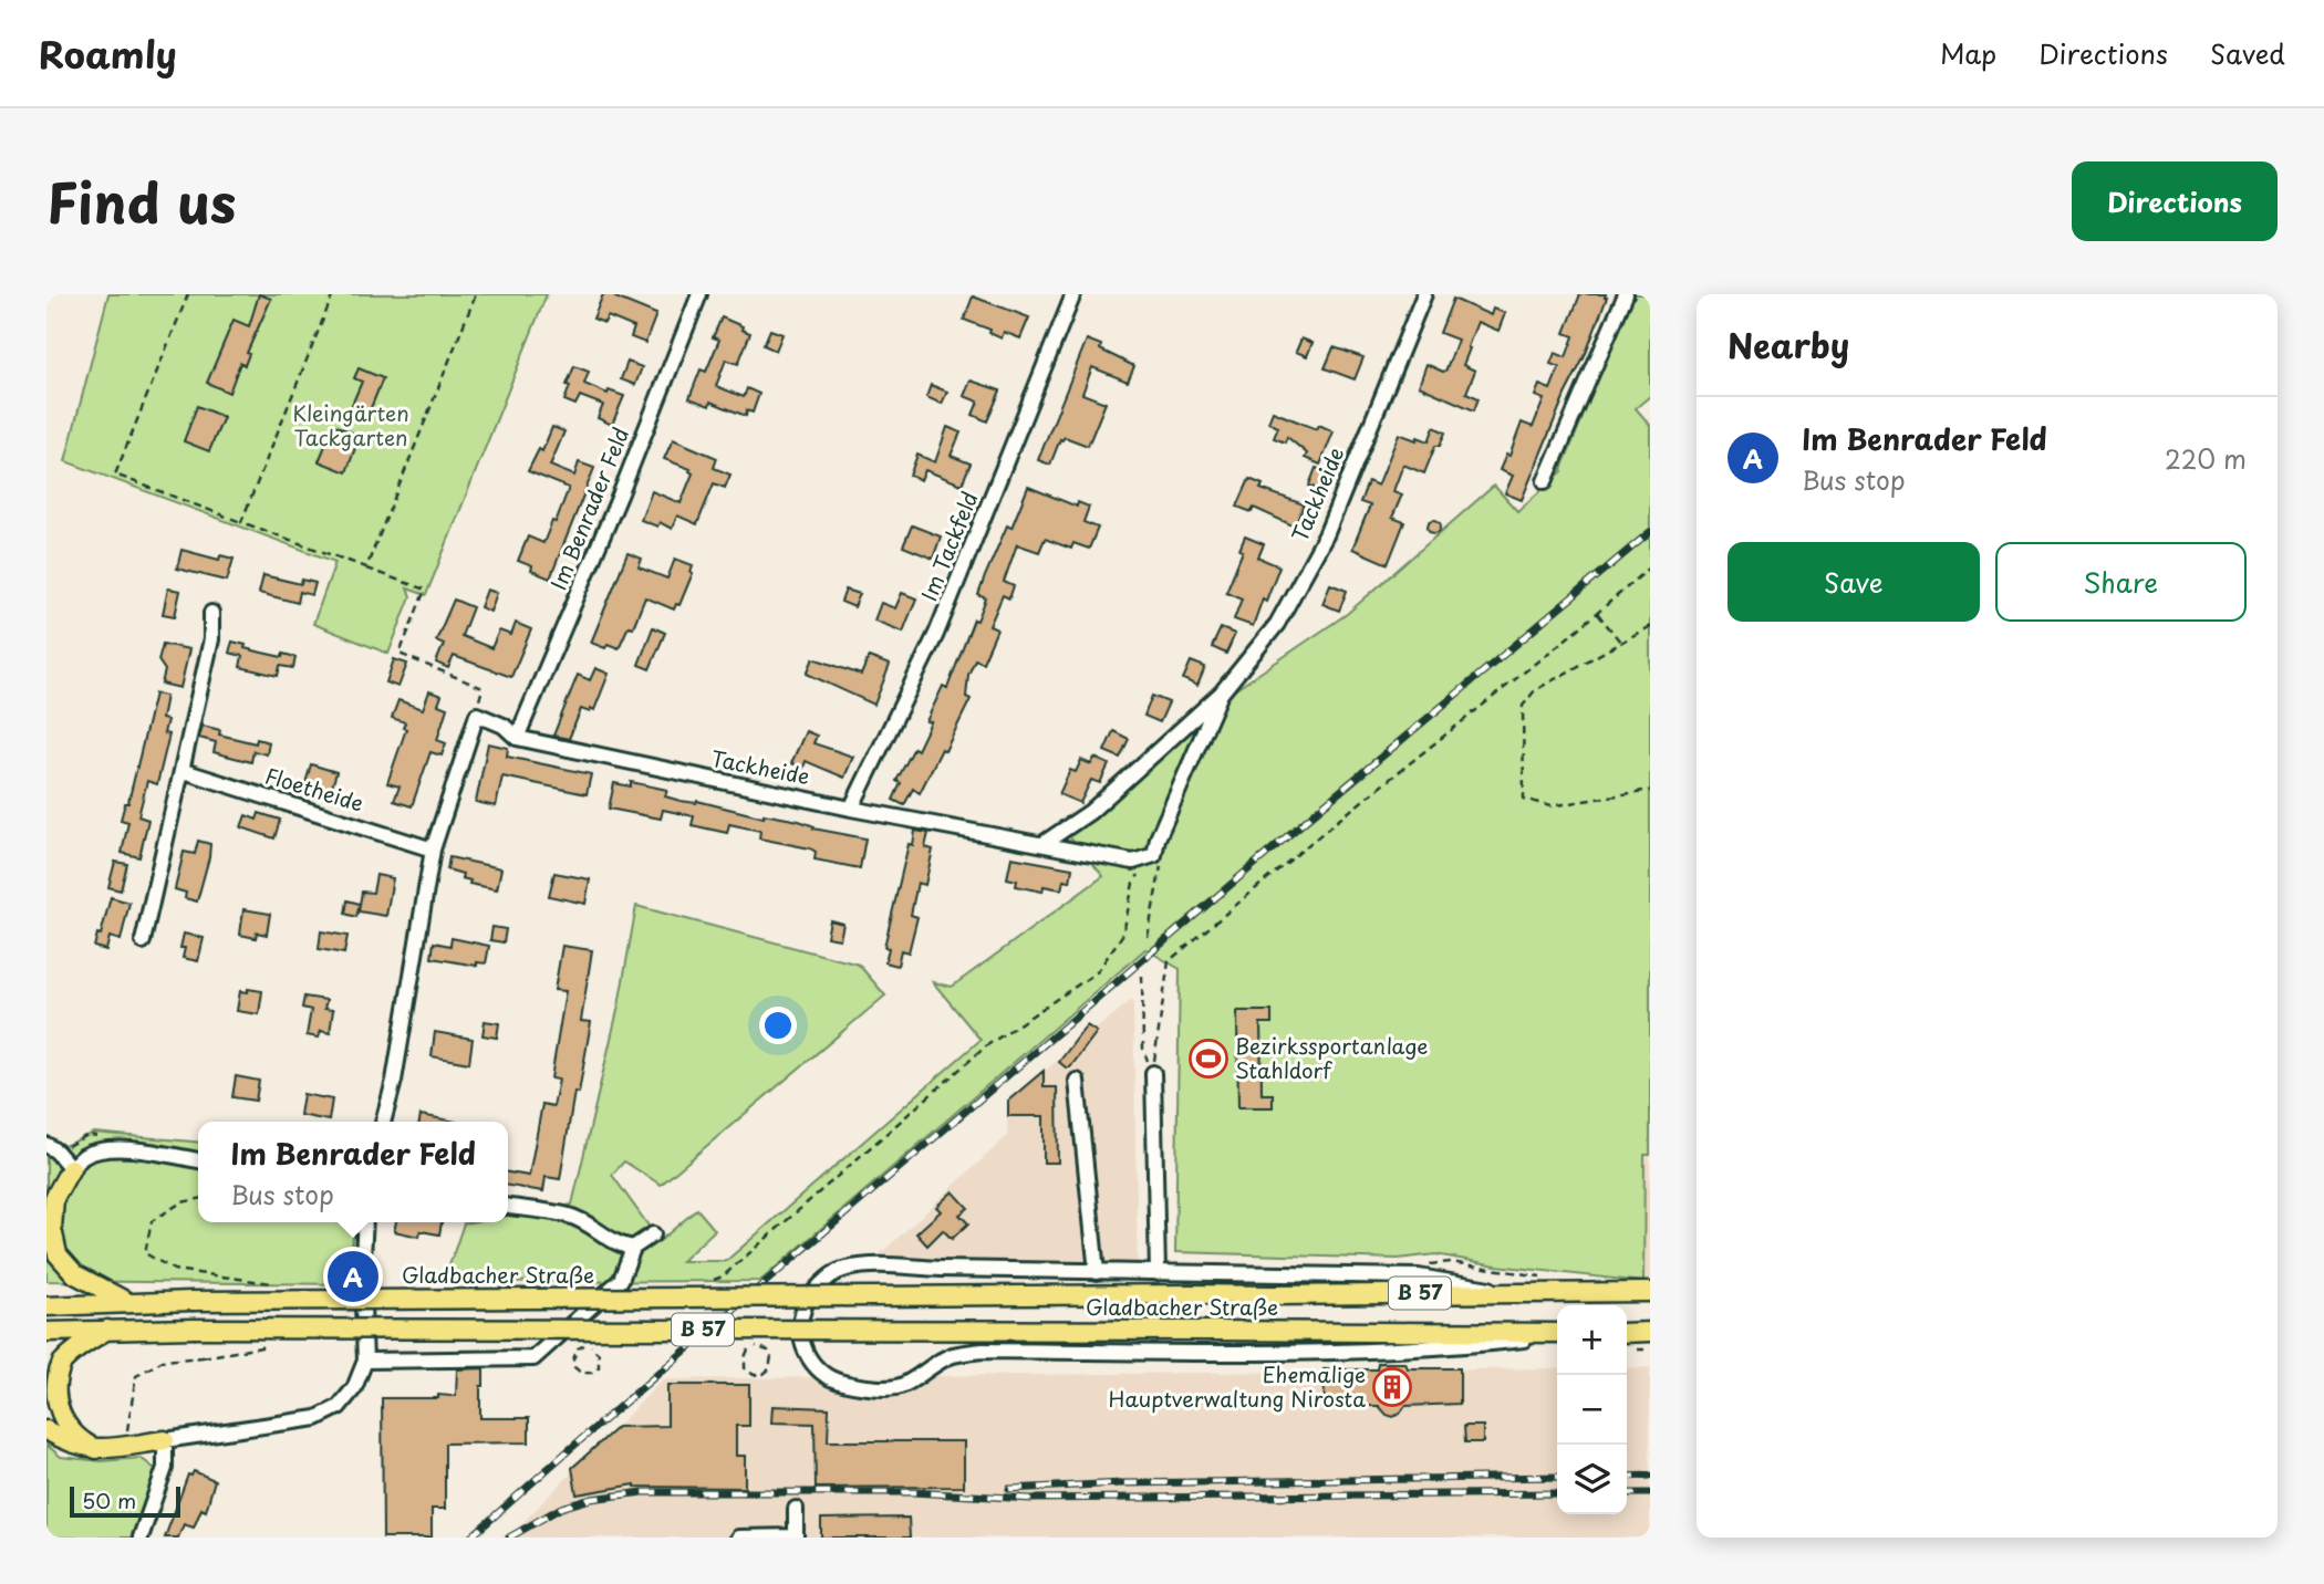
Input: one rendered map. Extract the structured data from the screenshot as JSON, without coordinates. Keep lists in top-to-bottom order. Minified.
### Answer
{"streets":{"main road":["Gladbacher Straße","B 57"],"street":["Tackheide","Im Benrader Feld","Im Tackfeld","Floetheide"]},"crossings":[["Tackheide","Im Benrader Feld"],["Tackheide","Im Tackfeld"]],"parks":["Kleingärten Tackgarten"],"places":{"sports":["Bezirkssportanlage Stahldorf"],"building":["Ehemalige Hauptverwaltung Nirosta"]},"scale_bar":"50 m","page":{"header":"Roamly","nav":["Map","Directions","Saved"],"title":"Find us","buttons":["Directions",["Save","Share"]],"heading":"Nearby","list":[{"mark":"A","name":"Im Benrader Feld","note":"Bus stop","value":"220 m"}],"popup":["Im Benrader Feld","Bus stop"],"pins":"A","map_buttons":["+","−"],"scale":"50 m"}}
